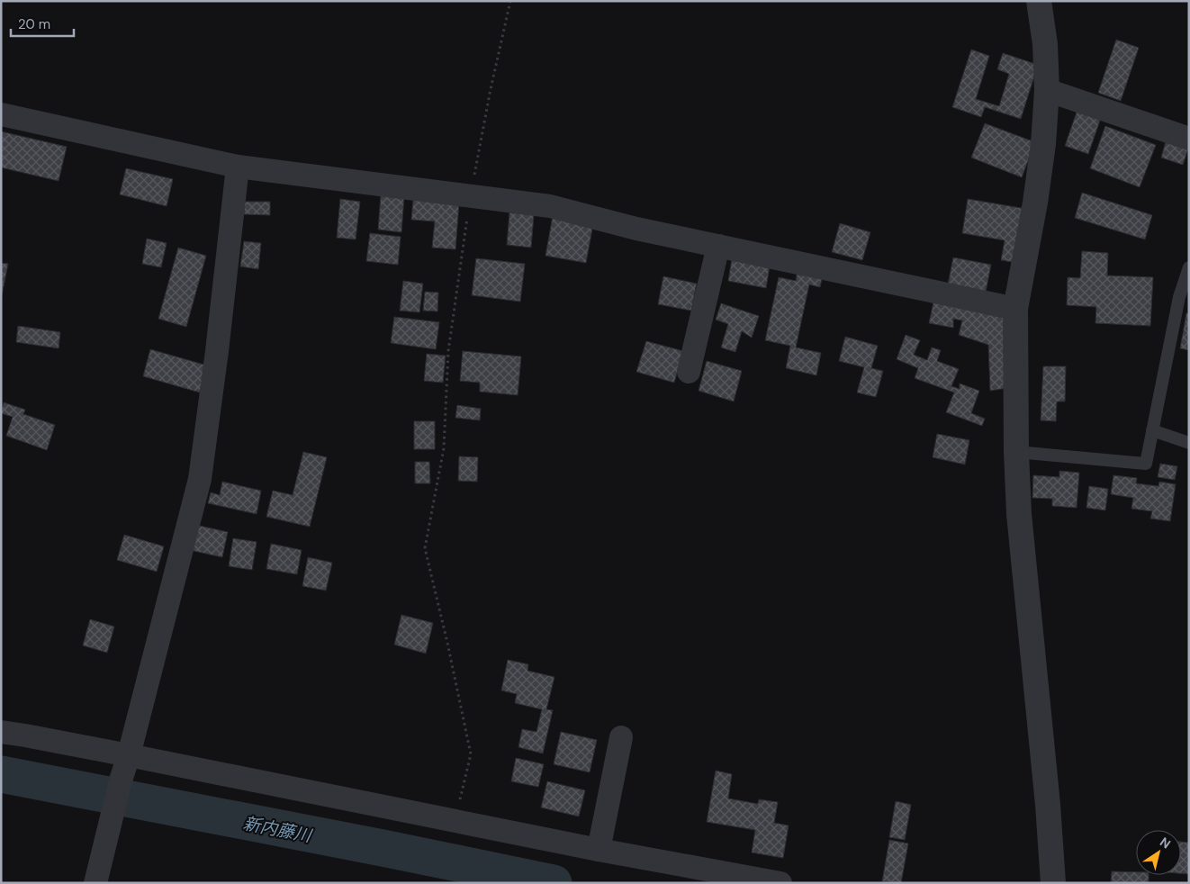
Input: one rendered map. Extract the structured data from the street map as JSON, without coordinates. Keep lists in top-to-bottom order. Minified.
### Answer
{"water":["新内藤川"],"scale_bar":"20 m","north":"top right"}
